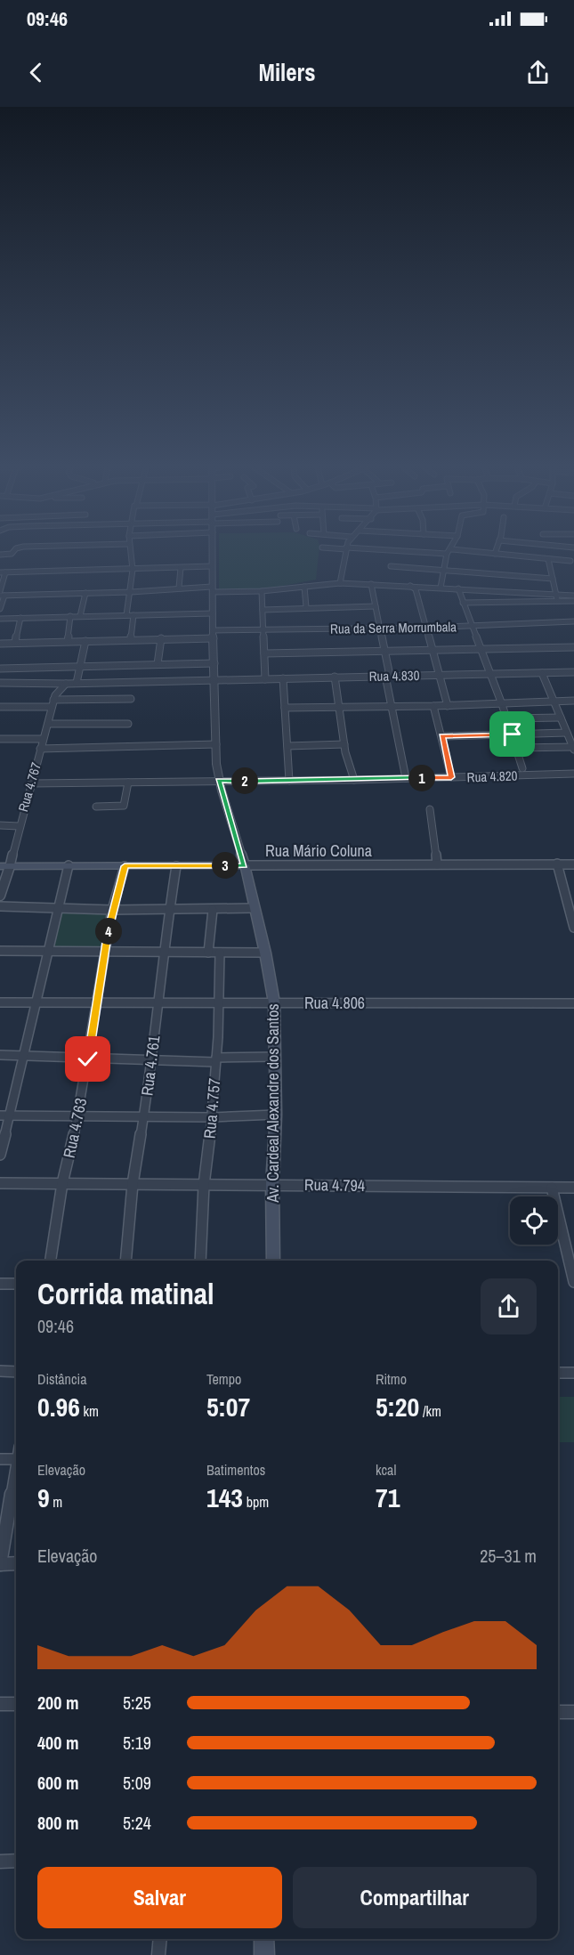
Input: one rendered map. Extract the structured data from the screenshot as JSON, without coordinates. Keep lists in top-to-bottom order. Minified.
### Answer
{"streets":{"main road":["Rua Mário Coluna","Av. Cardeal Alexandre dos Santos"],"street":["Rua da Serra Morrumbala","Rua 4.830","Rua 4.820","Rua 4.767","Rua 4.806","Rua 4.761","Rua 4.757","Rua 4.763","Rua 4.794"]},"crossings":[["Rua da Serra Morrumbala","Av. Cardeal Alexandre dos Santos"],["Rua 4.830","Rua 4.767"],["Rua 4.830","Av. Cardeal Alexandre dos Santos"],["Rua 4.820","Rua 4.767"],["Rua 4.820","Av. Cardeal Alexandre dos Santos"],["Rua 4.767","Rua Mário Coluna"],["Rua Mário Coluna","Rua 4.761"],["Rua Mário Coluna","Av. Cardeal Alexandre dos Santos"],["Rua Mário Coluna","Rua 4.763"],["Rua 4.806","Rua 4.761"],["Rua 4.806","Av. Cardeal Alexandre dos Santos"],["Rua 4.806","Rua 4.757"],["Rua 4.806","Rua 4.763"],["Rua 4.761","Rua 4.794"],["Av. Cardeal Alexandre dos Santos","Rua 4.794"],["Rua 4.757","Rua 4.794"],["Rua 4.763","Rua 4.794"]],"page":{"status":"09:46","header":"Milers","pins":["1","2","3","4"],"heading":["Corrida matinal","09:46"],"stats":[["Distância","0.96 km"],["Tempo","5:07"],["Ritmo","5:20 /km"],["Elevação","9 m"],["Batimentos","143 bpm"],["kcal","71"]],"chart":["Elevação","25–31 m"],"list":[{"name":"200 m","note":"5:25"},{"name":"400 m","note":"5:19"},{"name":"600 m","note":"5:09"},{"name":"800 m","note":"5:24"}],"buttons":["Salvar","Compartilhar"]}}
